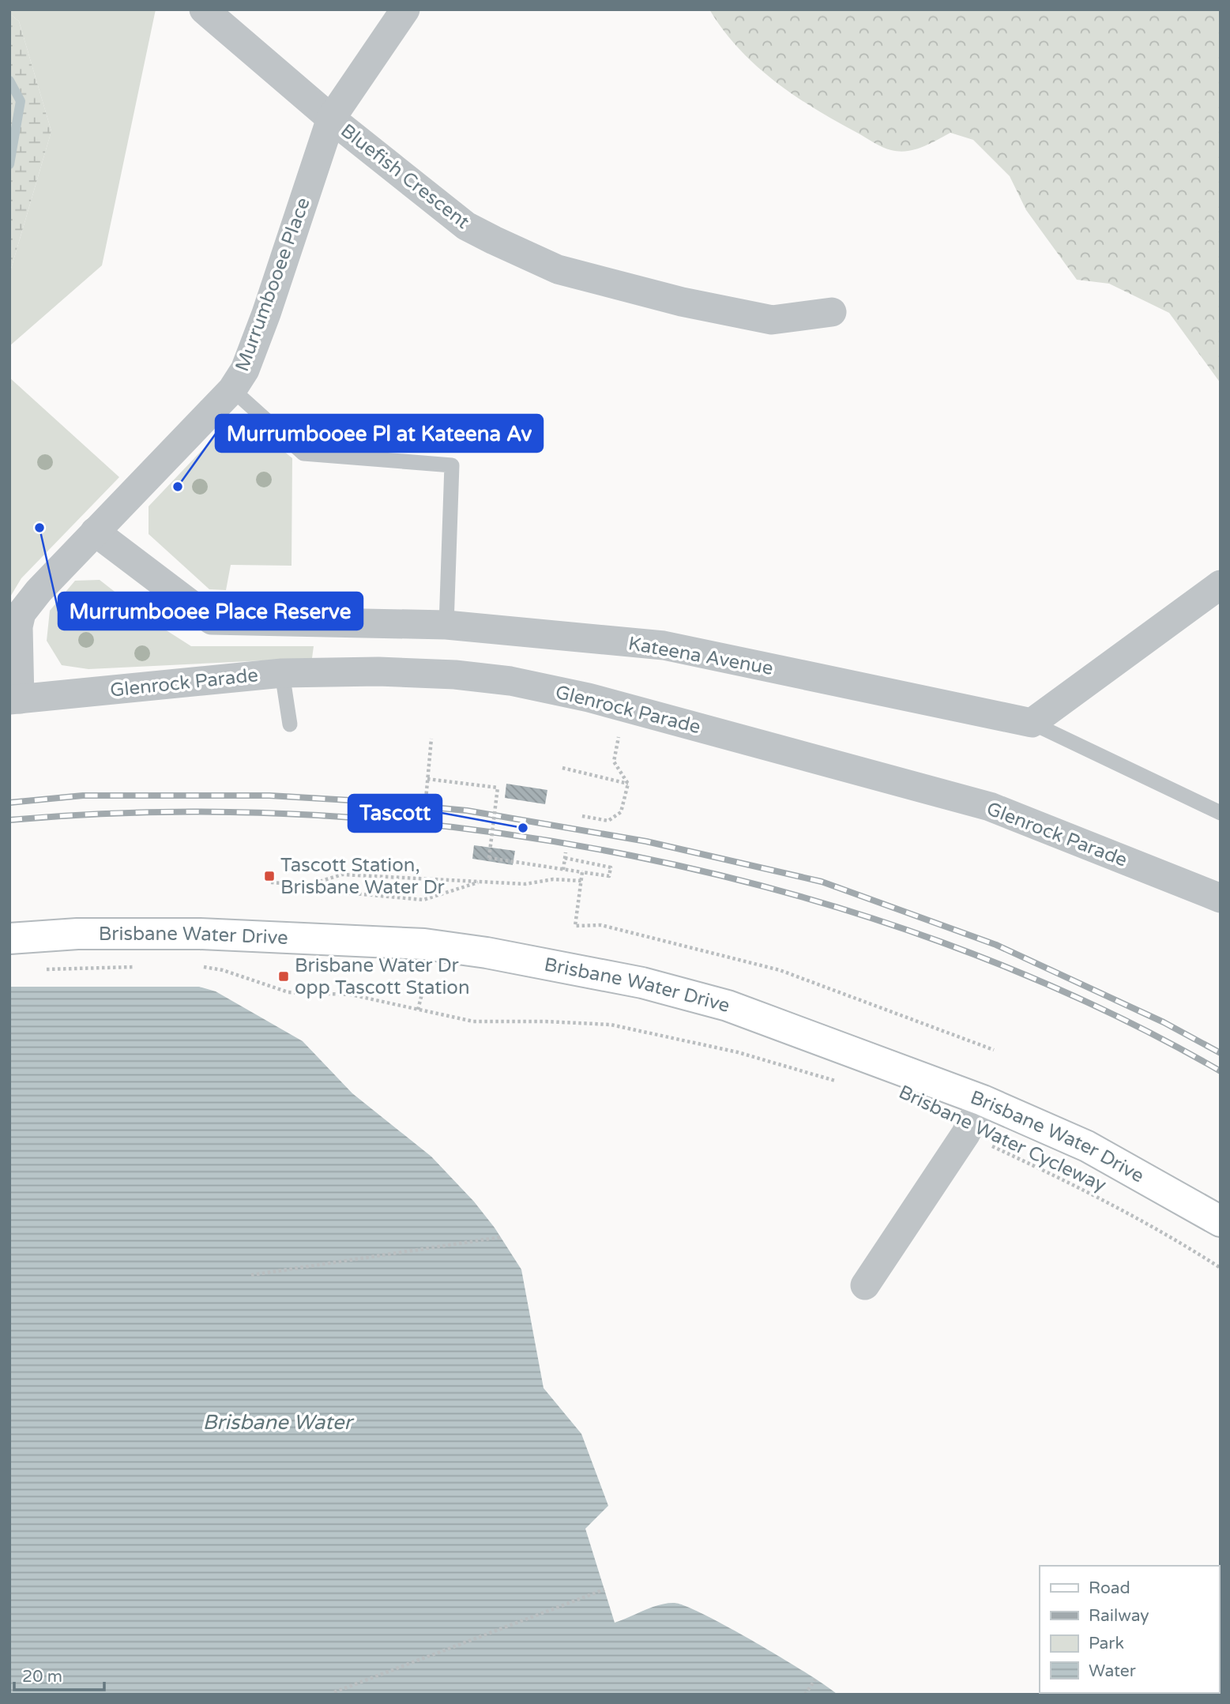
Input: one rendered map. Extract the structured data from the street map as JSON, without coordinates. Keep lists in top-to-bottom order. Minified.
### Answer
{"streets":{"main road":["Brisbane Water Drive"],"street":["Bluefish Crescent","Murrumbooee Place","Kateena Avenue","Glenrock Parade"],"path":["Brisbane Water Cycleway"]},"crossings":[["Bluefish Crescent","Murrumbooee Place"],["Murrumbooee Place","Kateena Avenue"],["Murrumbooee Place","Glenrock Parade"]],"water":["Brisbane Water"],"places":{"other":["Murrumbooee Pl at Kateena Av","Murrumbooee Place Reserve","Tascott"],"transit":["Tascott Station, Brisbane Water Dr","Brisbane Water Dr opp Tascott Station"]},"legend":["Road","Railway","Park","Water"],"scale_bar":"20 m"}
